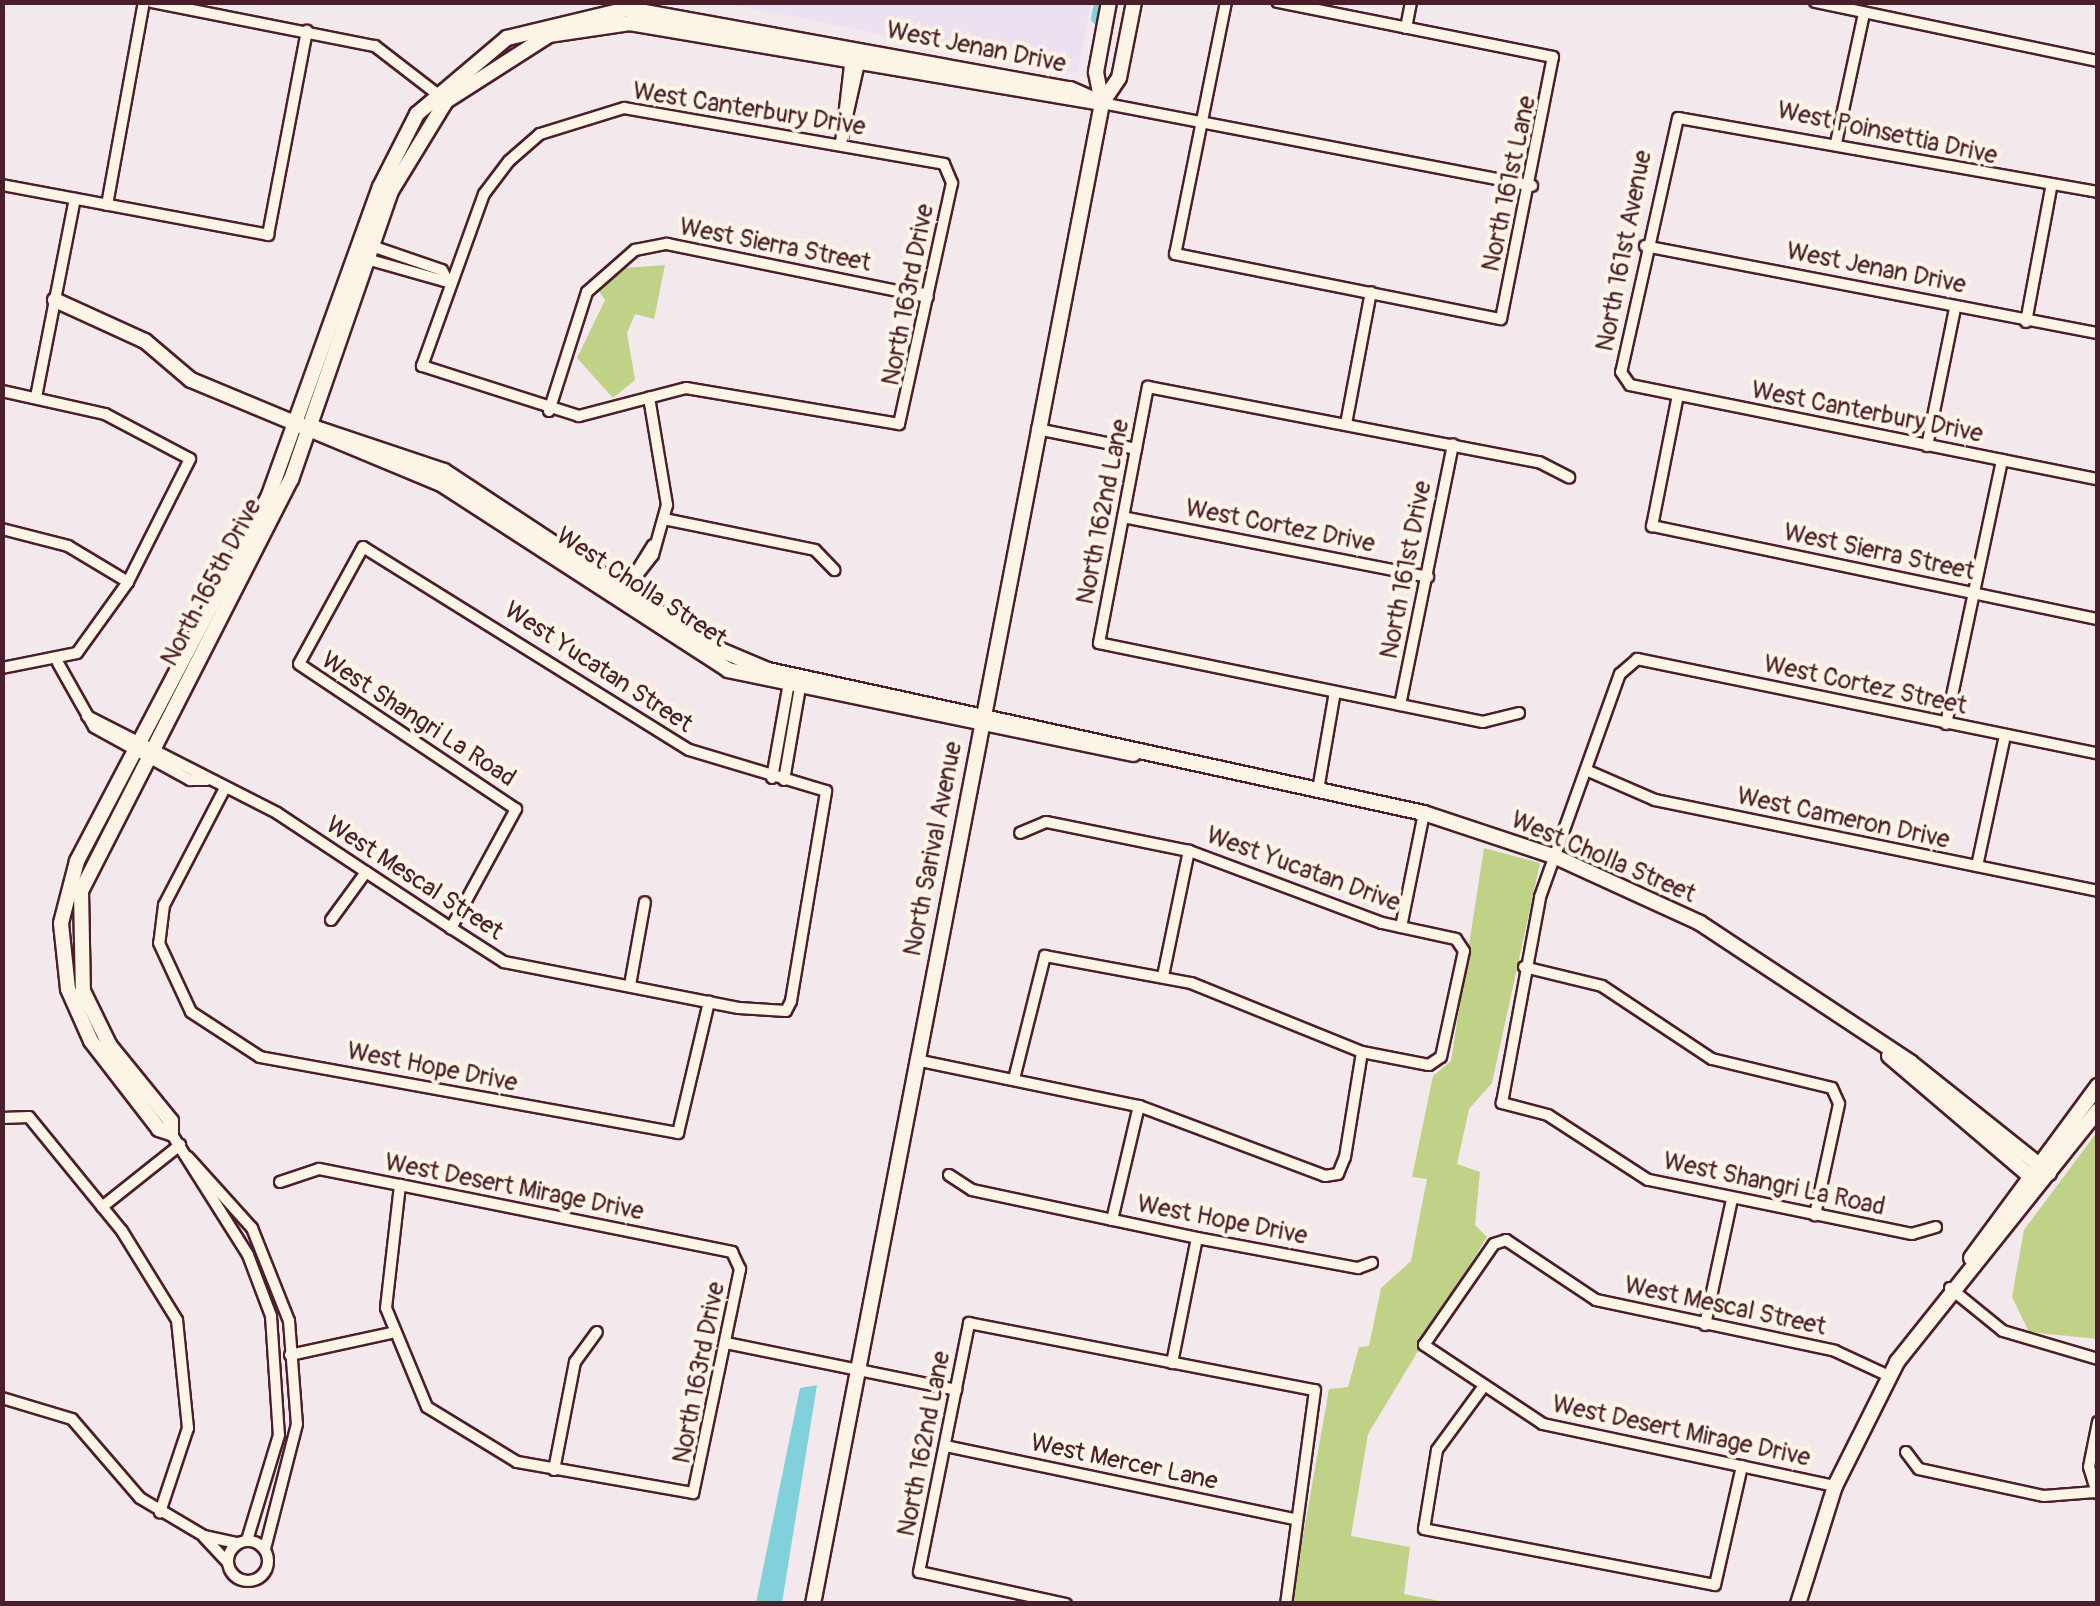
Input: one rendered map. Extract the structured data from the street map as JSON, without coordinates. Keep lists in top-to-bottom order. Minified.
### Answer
{"streets":{"street":["West Jenan Drive","West Canterbury Drive","West Poinsettia Drive","North 161st Lane","West Sierra Street","North 161st Avenue","North 163rd Drive","North 162nd Lane","West Cortez Drive","North 161st Drive","North 165th Drive","West Cholla Street","West Yucatan Street","West Cortez Street","West Shangri La Road","West Cameron Drive","North Sarival Avenue","West Yucatan Drive","West Mescal Street","West Hope Drive","West Desert Mirage Drive","West Mercer Lane"]},"crossings":[["West Jenan Drive","North 161st Lane"],["West Jenan Drive","North 161st Avenue"],["West Jenan Drive","North 165th Drive"],["West Jenan Drive","North Sarival Avenue"],["West Canterbury Drive","West Sierra Street"],["West Canterbury Drive","North 161st Avenue"],["West Canterbury Drive","North 163rd Drive"],["West Poinsettia Drive","North 161st Avenue"],["West Sierra Street","North 163rd Drive"],["North 163rd Drive","West Desert Mirage Drive"],["North 162nd Lane","West Cortez Drive"],["North 162nd Lane","West Mercer Lane"],["West Cortez Drive","North 161st Drive"],["North 165th Drive","West Cholla Street"],["North 165th Drive","West Mescal Street"],["West Cholla Street","North Sarival Avenue"],["West Yucatan Street","West Shangri La Road"],["West Yucatan Street","West Mescal Street"],["West Cortez Street","West Cameron Drive"],["West Shangri La Road","West Mescal Street"],["West Mescal Street","West Hope Drive"],["West Mescal Street","West Desert Mirage Drive"]]}
